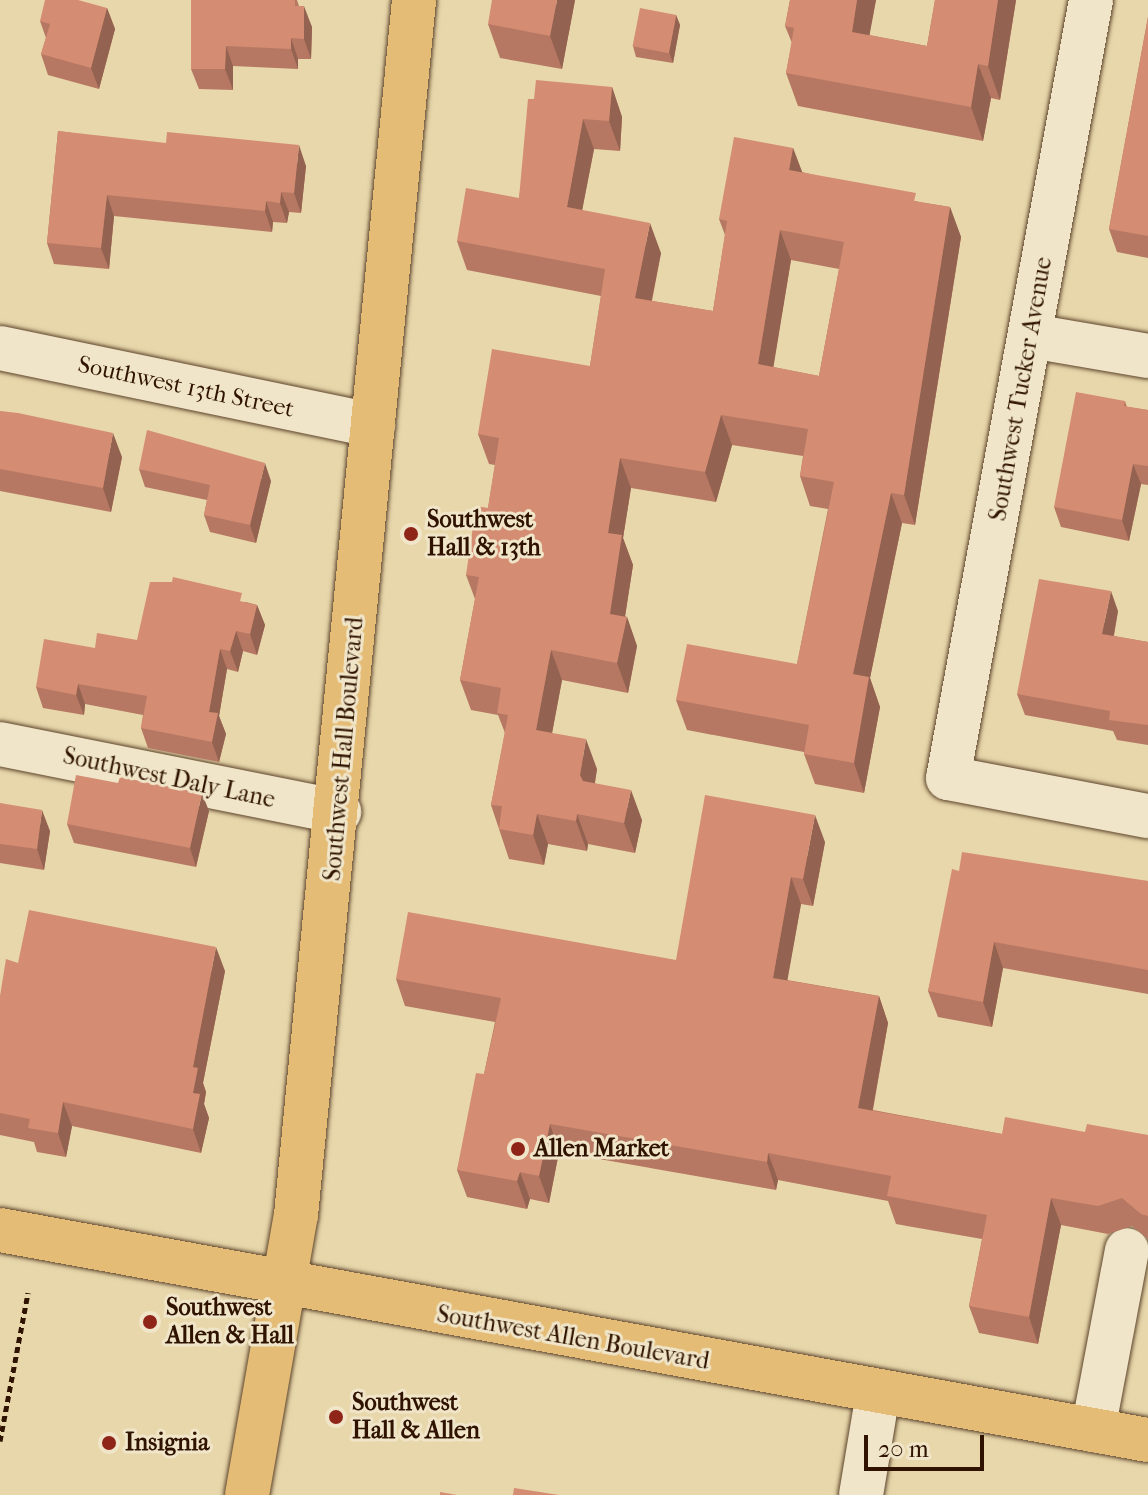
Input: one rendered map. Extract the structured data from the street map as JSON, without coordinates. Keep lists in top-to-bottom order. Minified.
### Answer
{"streets":{"main road":["Southwest Hall Boulevard","Southwest Allen Boulevard"],"street":["Southwest 13th Street","Southwest Tucker Avenue","Southwest Daly Lane"]},"crossings":[["Southwest 13th Street","Southwest Hall Boulevard"],["Southwest Hall Boulevard","Southwest Daly Lane"],["Southwest Hall Boulevard","Southwest Allen Boulevard"]],"places":["Southwest Hall & 13th","Allen Market","Southwest Allen & Hall","Southwest Hall & Allen","Insignia"],"scale_bar":"20 m"}
